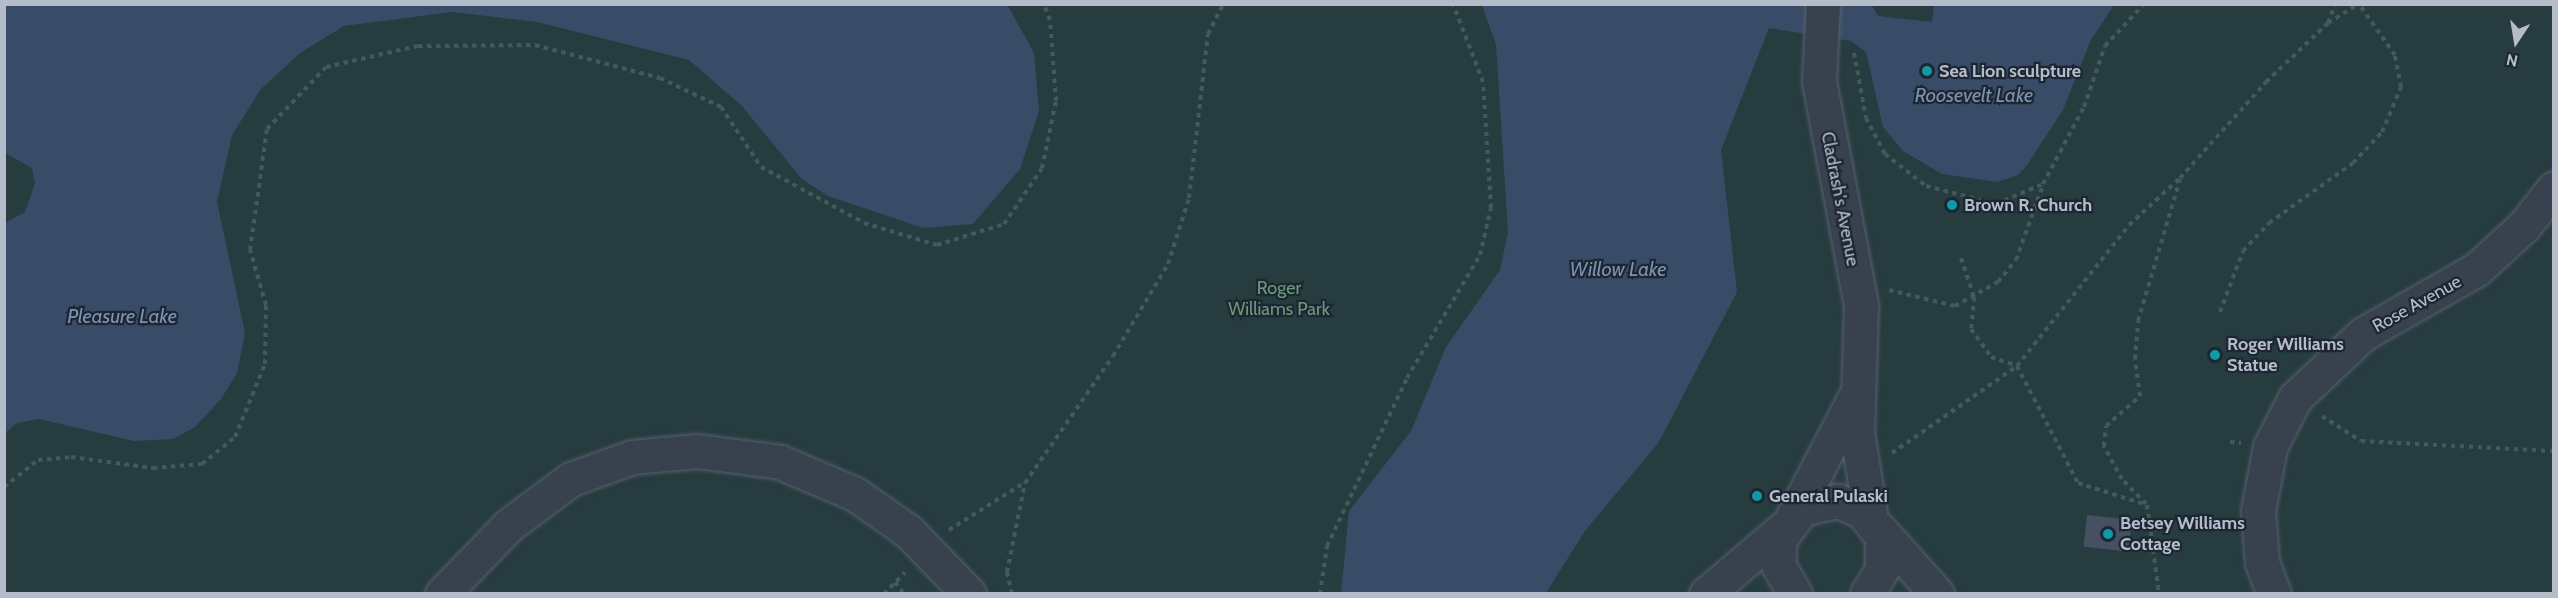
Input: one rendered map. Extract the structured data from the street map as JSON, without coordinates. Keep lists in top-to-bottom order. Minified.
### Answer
{"streets":{"street":["Cladrash's Avenue","Rose Avenue"]},"water":["Roosevelt Lake","Willow Lake","Pleasure Lake"],"parks":["Roger Williams Park"],"places":["Sea Lion sculpture","Brown R. Church","Roger Williams Statue","General Pulaski","Betsey Williams Cottage"],"north":"bottom"}
